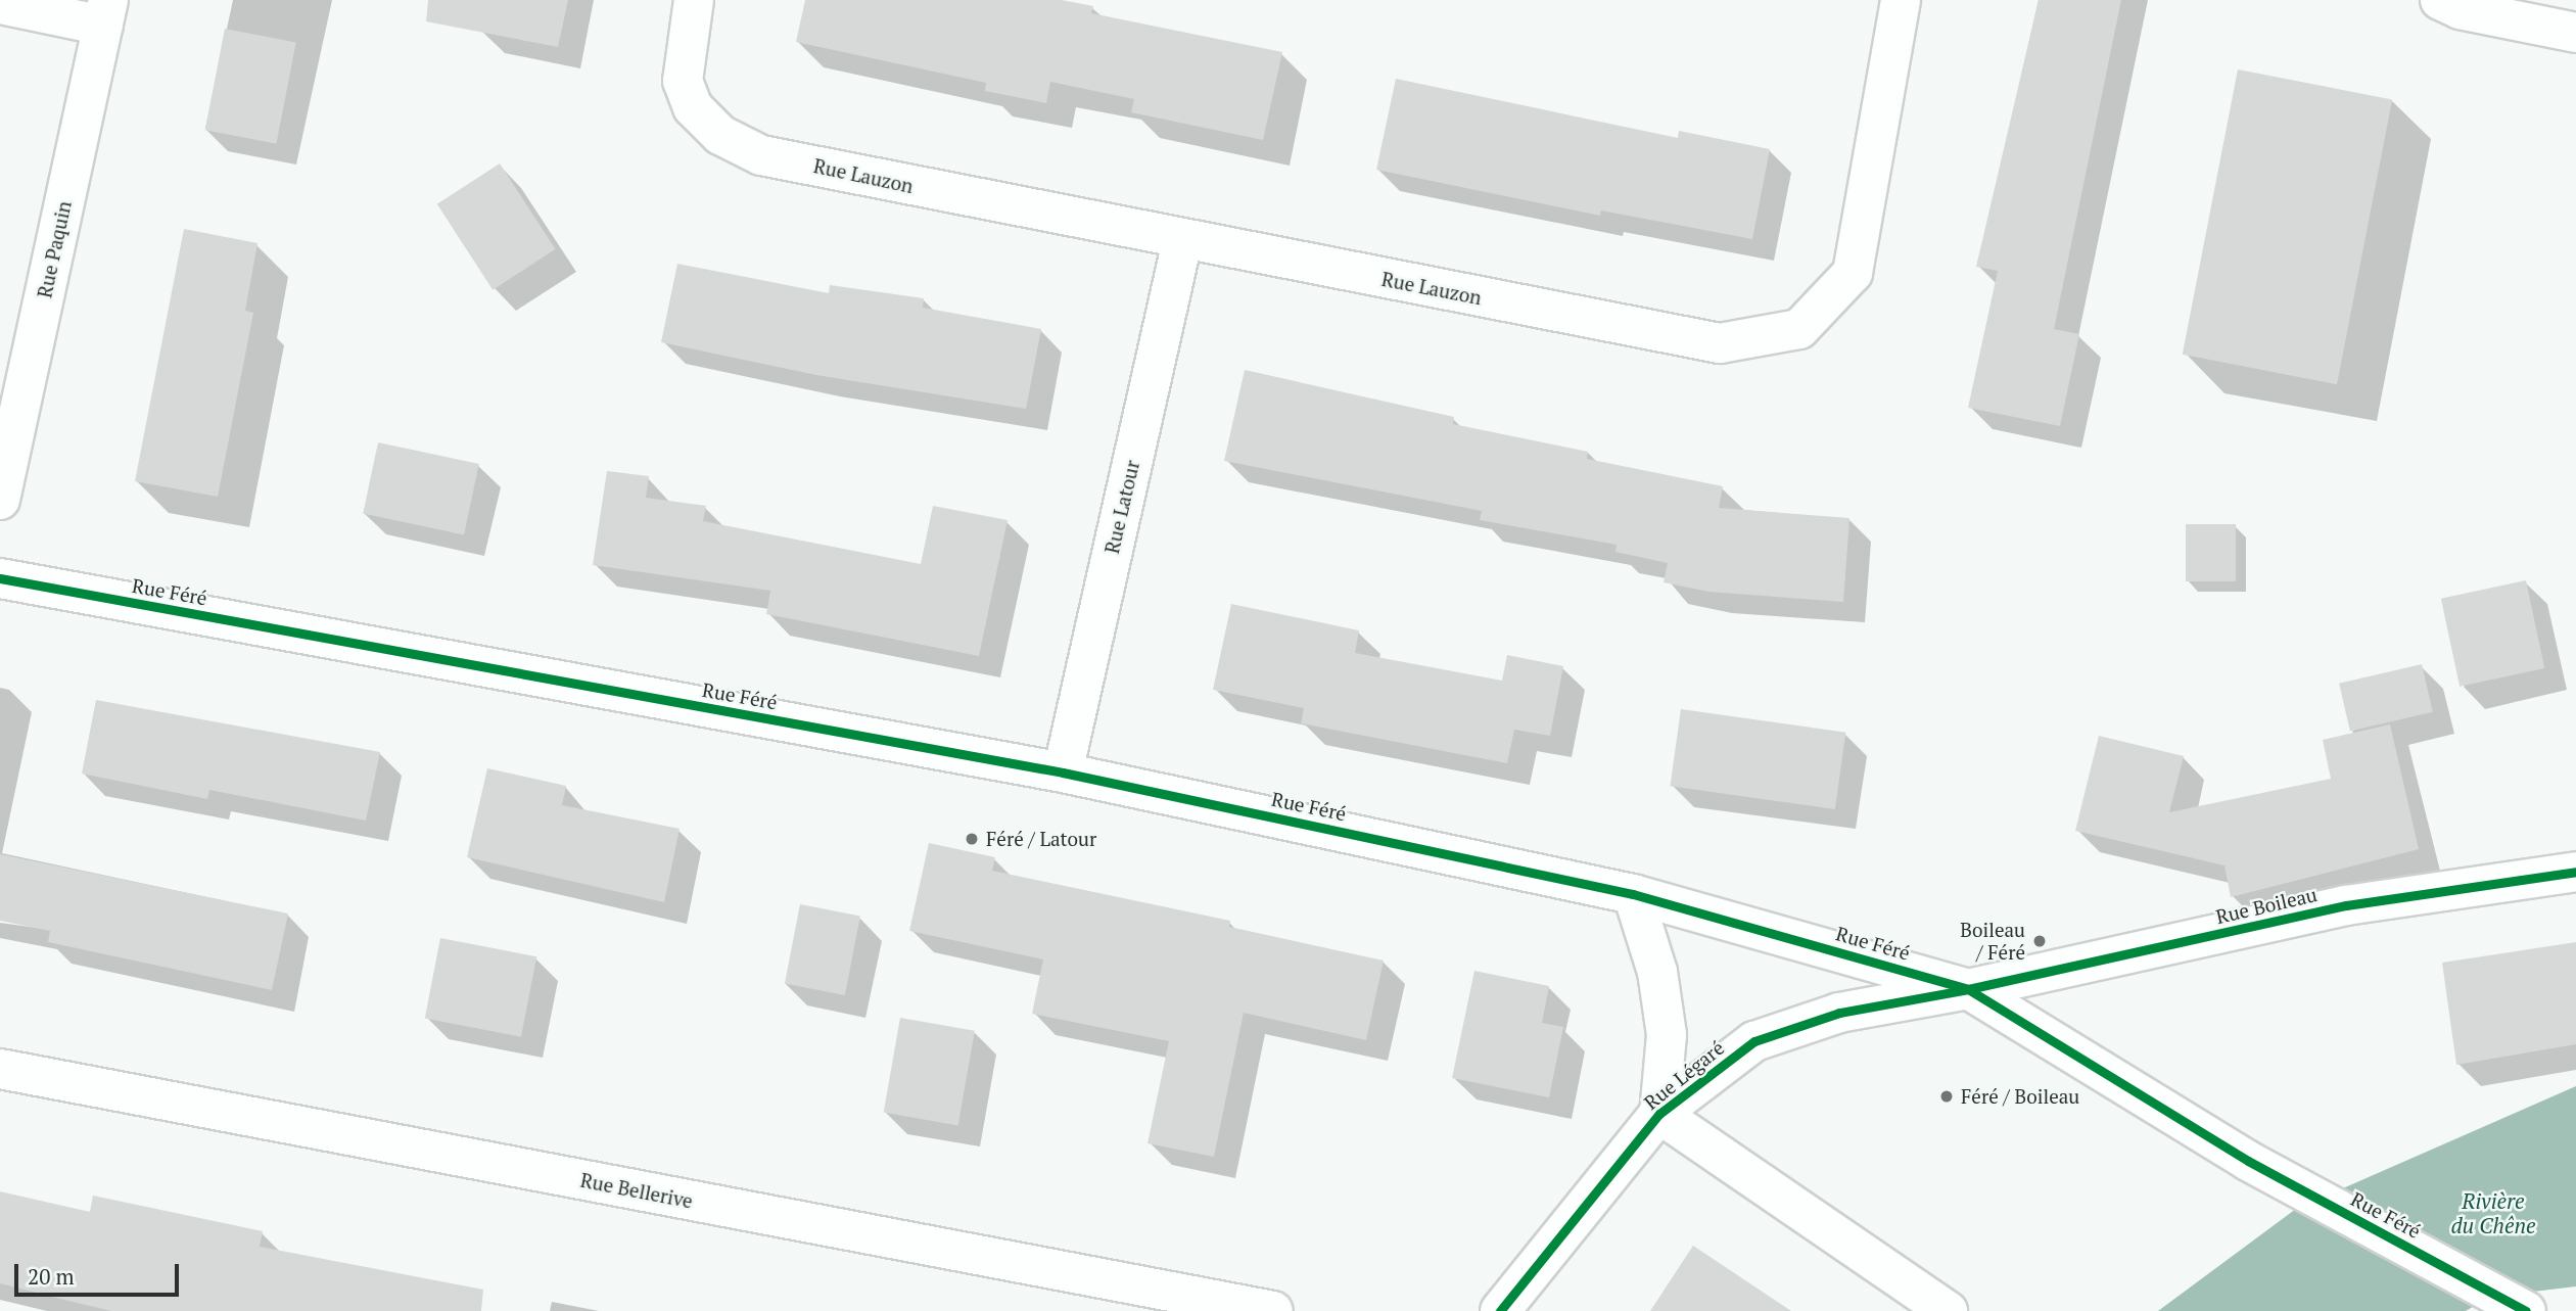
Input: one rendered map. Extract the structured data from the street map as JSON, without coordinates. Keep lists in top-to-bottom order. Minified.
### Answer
{"streets":{"street":["Rue Lauzon","Rue Paquin","Rue Latour","Rue Féré","Rue Boileau","Rue Légaré","Rue Bellerive"]},"crossings":[["Rue Lauzon","Rue Latour"],["Rue Latour","Rue Féré"],["Rue Féré","Rue Boileau"],["Rue Féré","Rue Légaré"],["Rue Boileau","Rue Légaré"]],"water":["Rivière du Chêne"],"places":["Féré / Latour","Boileau / Féré","Féré / Boileau"],"scale_bar":"20 m"}
